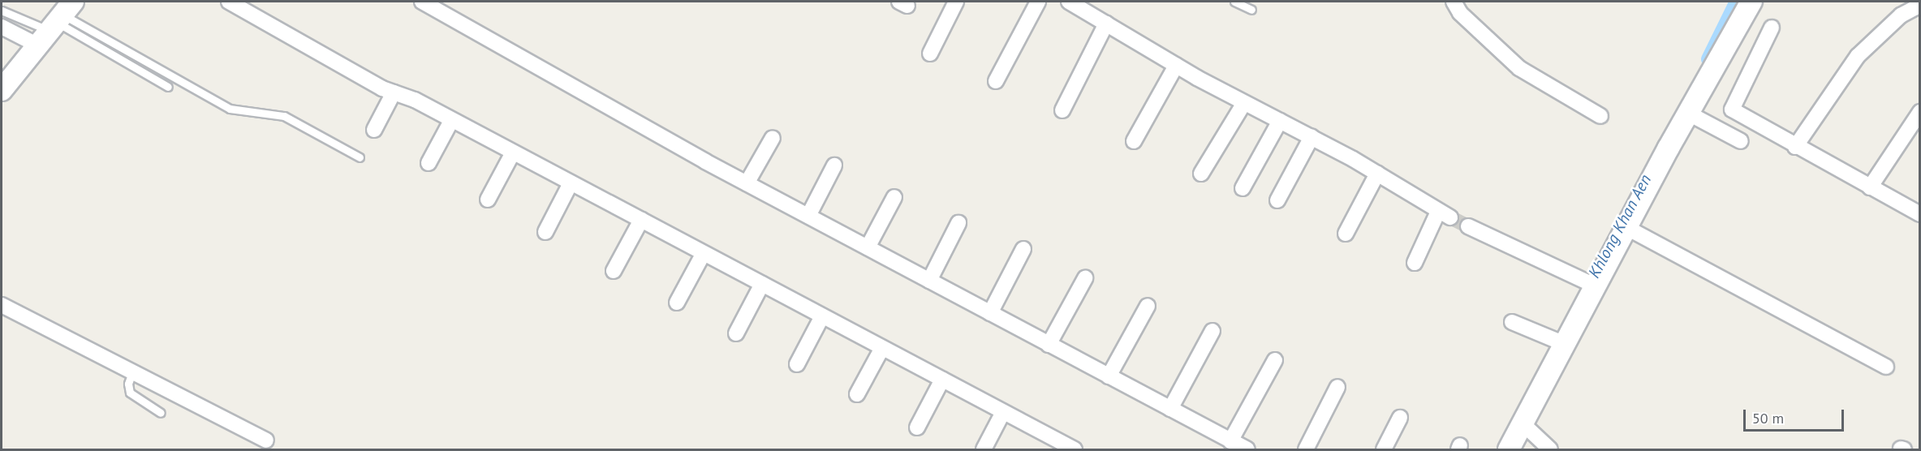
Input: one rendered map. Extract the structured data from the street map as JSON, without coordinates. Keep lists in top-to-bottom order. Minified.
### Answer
{"water":["Khlong Khan Aen"],"scale_bar":"50 m"}
